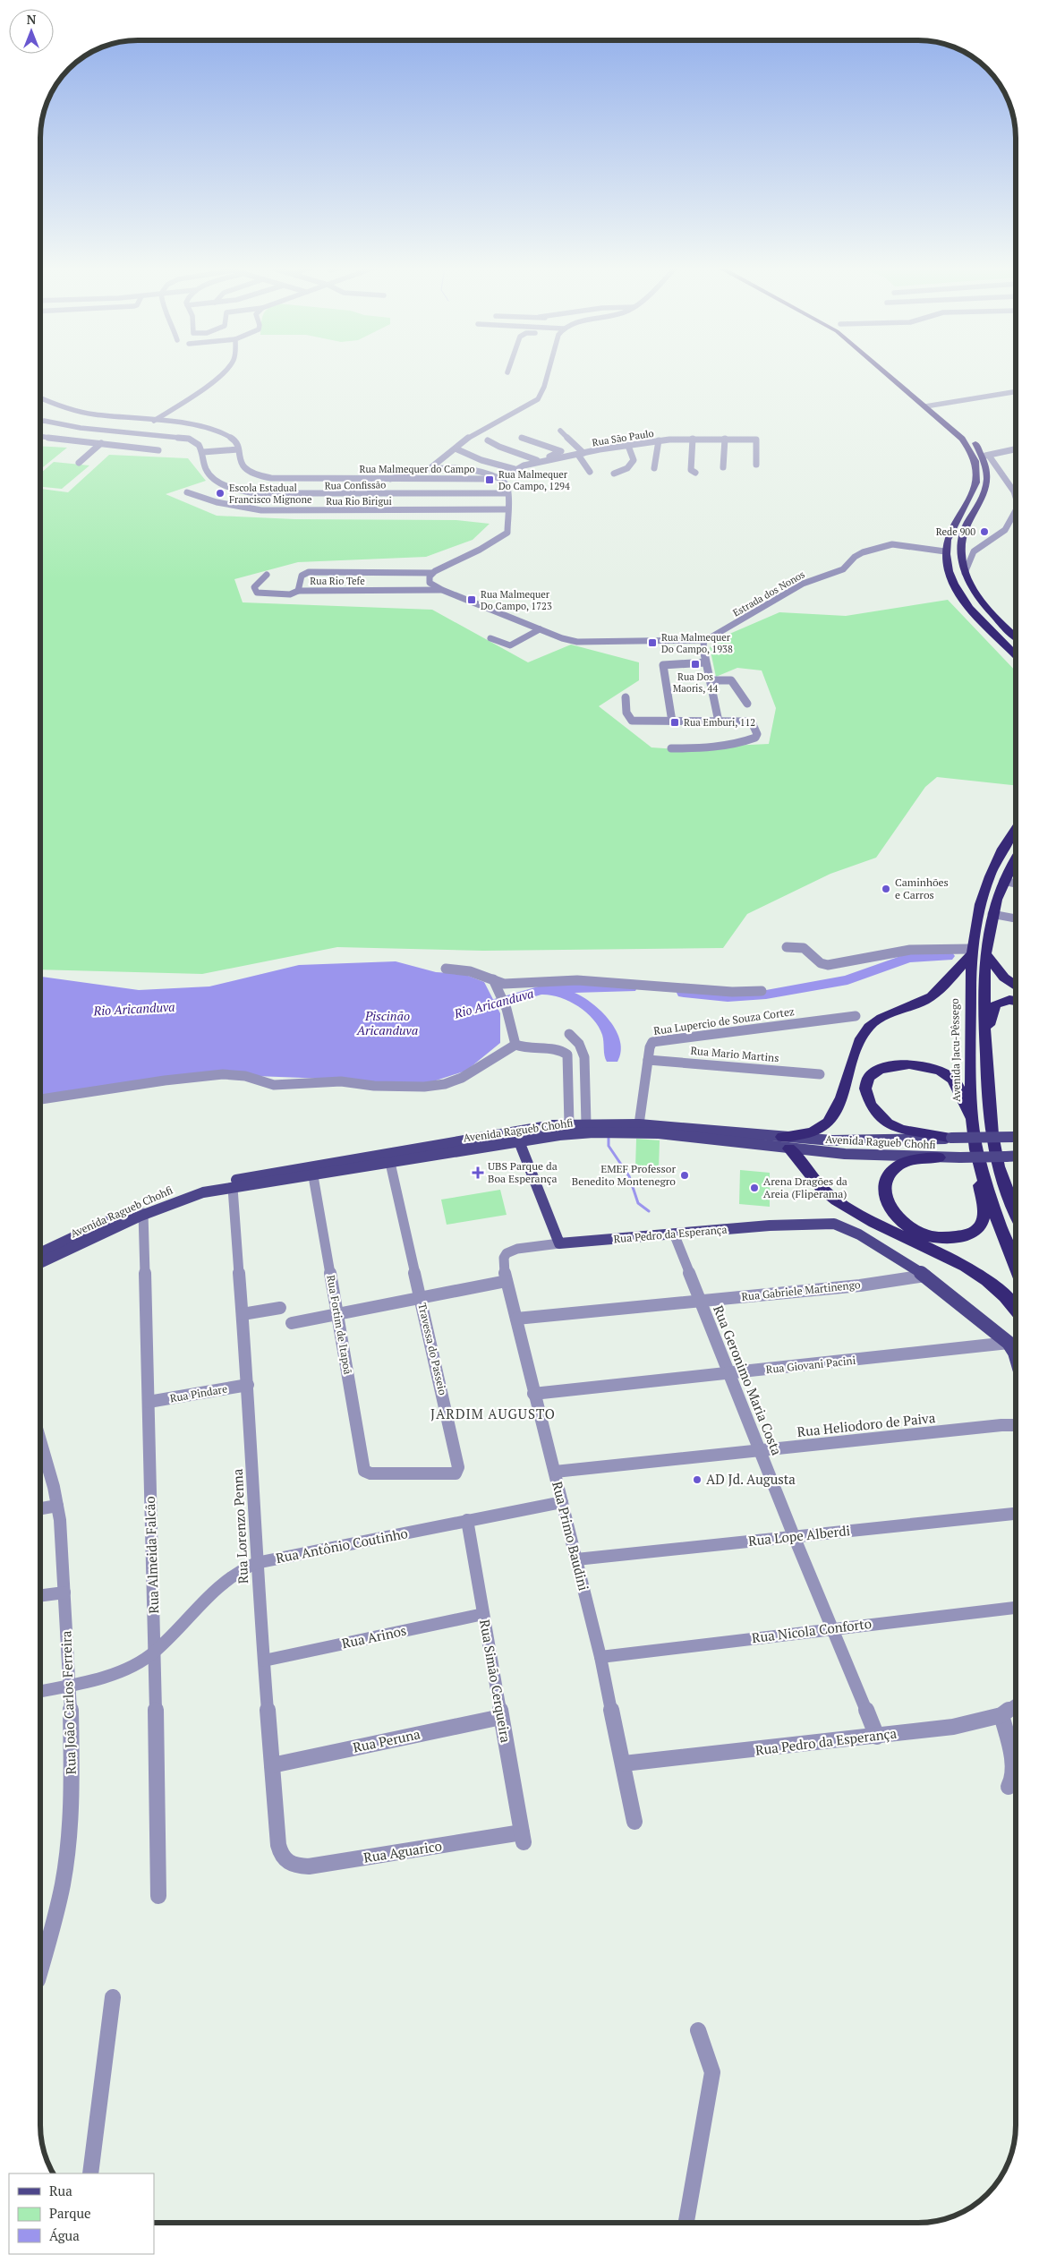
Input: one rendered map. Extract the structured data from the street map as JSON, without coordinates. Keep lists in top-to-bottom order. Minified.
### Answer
{"streets":{"highway":["Avenida Jacu-Pêssego"],"main road":["Avenida Ragueb Chohfi","Rua Pedro da Esperança"],"street":["Rua São Paulo","Rua Malmequer do Campo","Rua Confissão","Rua Rio Birigui","Rua Rio Tefe","Estrada dos Nonos","Rua Lupercio de Souza Cortez","Rua Mario Martins","Rua Gabriele Martinengo","Rua Fortim de Itapoã","Travessa do Passeio","Rua Giovani Pacini","Rua Geronimo Maria Costa","Rua Pindare","Rua Heliodoro de Paiva","Rua Lorenzo Penna","Rua Primo Baudini","Rua Lope Alberdi","Rua Antônio Coutinho","Rua Almeida Falcão","Rua Nicola Conforto","Rua Arinos","Rua Simão Cerqueira","Rua João Carlos Ferreira","Rua Peruna","Rua Aguarico"]},"crossings":[["Rua São Paulo","Rua Malmequer do Campo"],["Rua Lupercio de Souza Cortez","Rua Mario Martins"],["Rua Lupercio de Souza Cortez","Avenida Ragueb Chohfi"],["Avenida Ragueb Chohfi","Rua Fortim de Itapoã"],["Avenida Ragueb Chohfi","Travessa do Passeio"],["Avenida Ragueb Chohfi","Rua Lorenzo Penna"],["Avenida Ragueb Chohfi","Rua Almeida Falcão"],["Rua Pedro da Esperança","Rua Gabriele Martinengo"],["Rua Pedro da Esperança","Rua Geronimo Maria Costa"],["Rua Pedro da Esperança","Rua Primo Baudini"],["Rua Gabriele Martinengo","Rua Geronimo Maria Costa"],["Rua Gabriele Martinengo","Rua Primo Baudini"],["Rua Fortim de Itapoã","Travessa do Passeio"],["Rua Giovani Pacini","Rua Geronimo Maria Costa"],["Rua Giovani Pacini","Rua Primo Baudini"],["Rua Geronimo Maria Costa","Rua Heliodoro de Paiva"],["Rua Geronimo Maria Costa","Rua Lope Alberdi"],["Rua Geronimo Maria Costa","Rua Nicola Conforto"],["Rua Pindare","Rua Lorenzo Penna"],["Rua Pindare","Rua Almeida Falcão"],["Rua Heliodoro de Paiva","Rua Primo Baudini"],["Rua Lorenzo Penna","Rua Antônio Coutinho"],["Rua Lorenzo Penna","Rua Arinos"],["Rua Lorenzo Penna","Rua Peruna"],["Rua Lorenzo Penna","Rua Aguarico"],["Rua Primo Baudini","Rua Lope Alberdi"],["Rua Primo Baudini","Rua Antônio Coutinho"],["Rua Primo Baudini","Rua Nicola Conforto"],["Rua Antônio Coutinho","Rua Almeida Falcão"],["Rua Antônio Coutinho","Rua Simão Cerqueira"],["Rua Antônio Coutinho","Rua João Carlos Ferreira"],["Rua Arinos","Rua Simão Cerqueira"],["Rua Simão Cerqueira","Rua Peruna"],["Rua Simão Cerqueira","Rua Aguarico"]],"districts":["JARDIM AUGUSTO"],"water":["Rio Aricanduva","Piscinão Aricanduva"],"places":{"transit":["Rua Malmequer Do Campo, 1294","Rua Malmequer Do Campo, 1723","Rua Malmequer Do Campo, 1938","Rua Dos Maoris, 44","Rua Emburi, 112"],"other":["Escola Estadual Francisco Mignone","Rede 900","Caminhões e Carros","EMEF Professor Benedito Montenegro","Arena Dragões da Areia (Fliperama)","AD Jd. Augusta"],"health":["UBS Parque da Boa Esperança"]},"legend":["Rua","Parque","Água"],"north":"top"}
